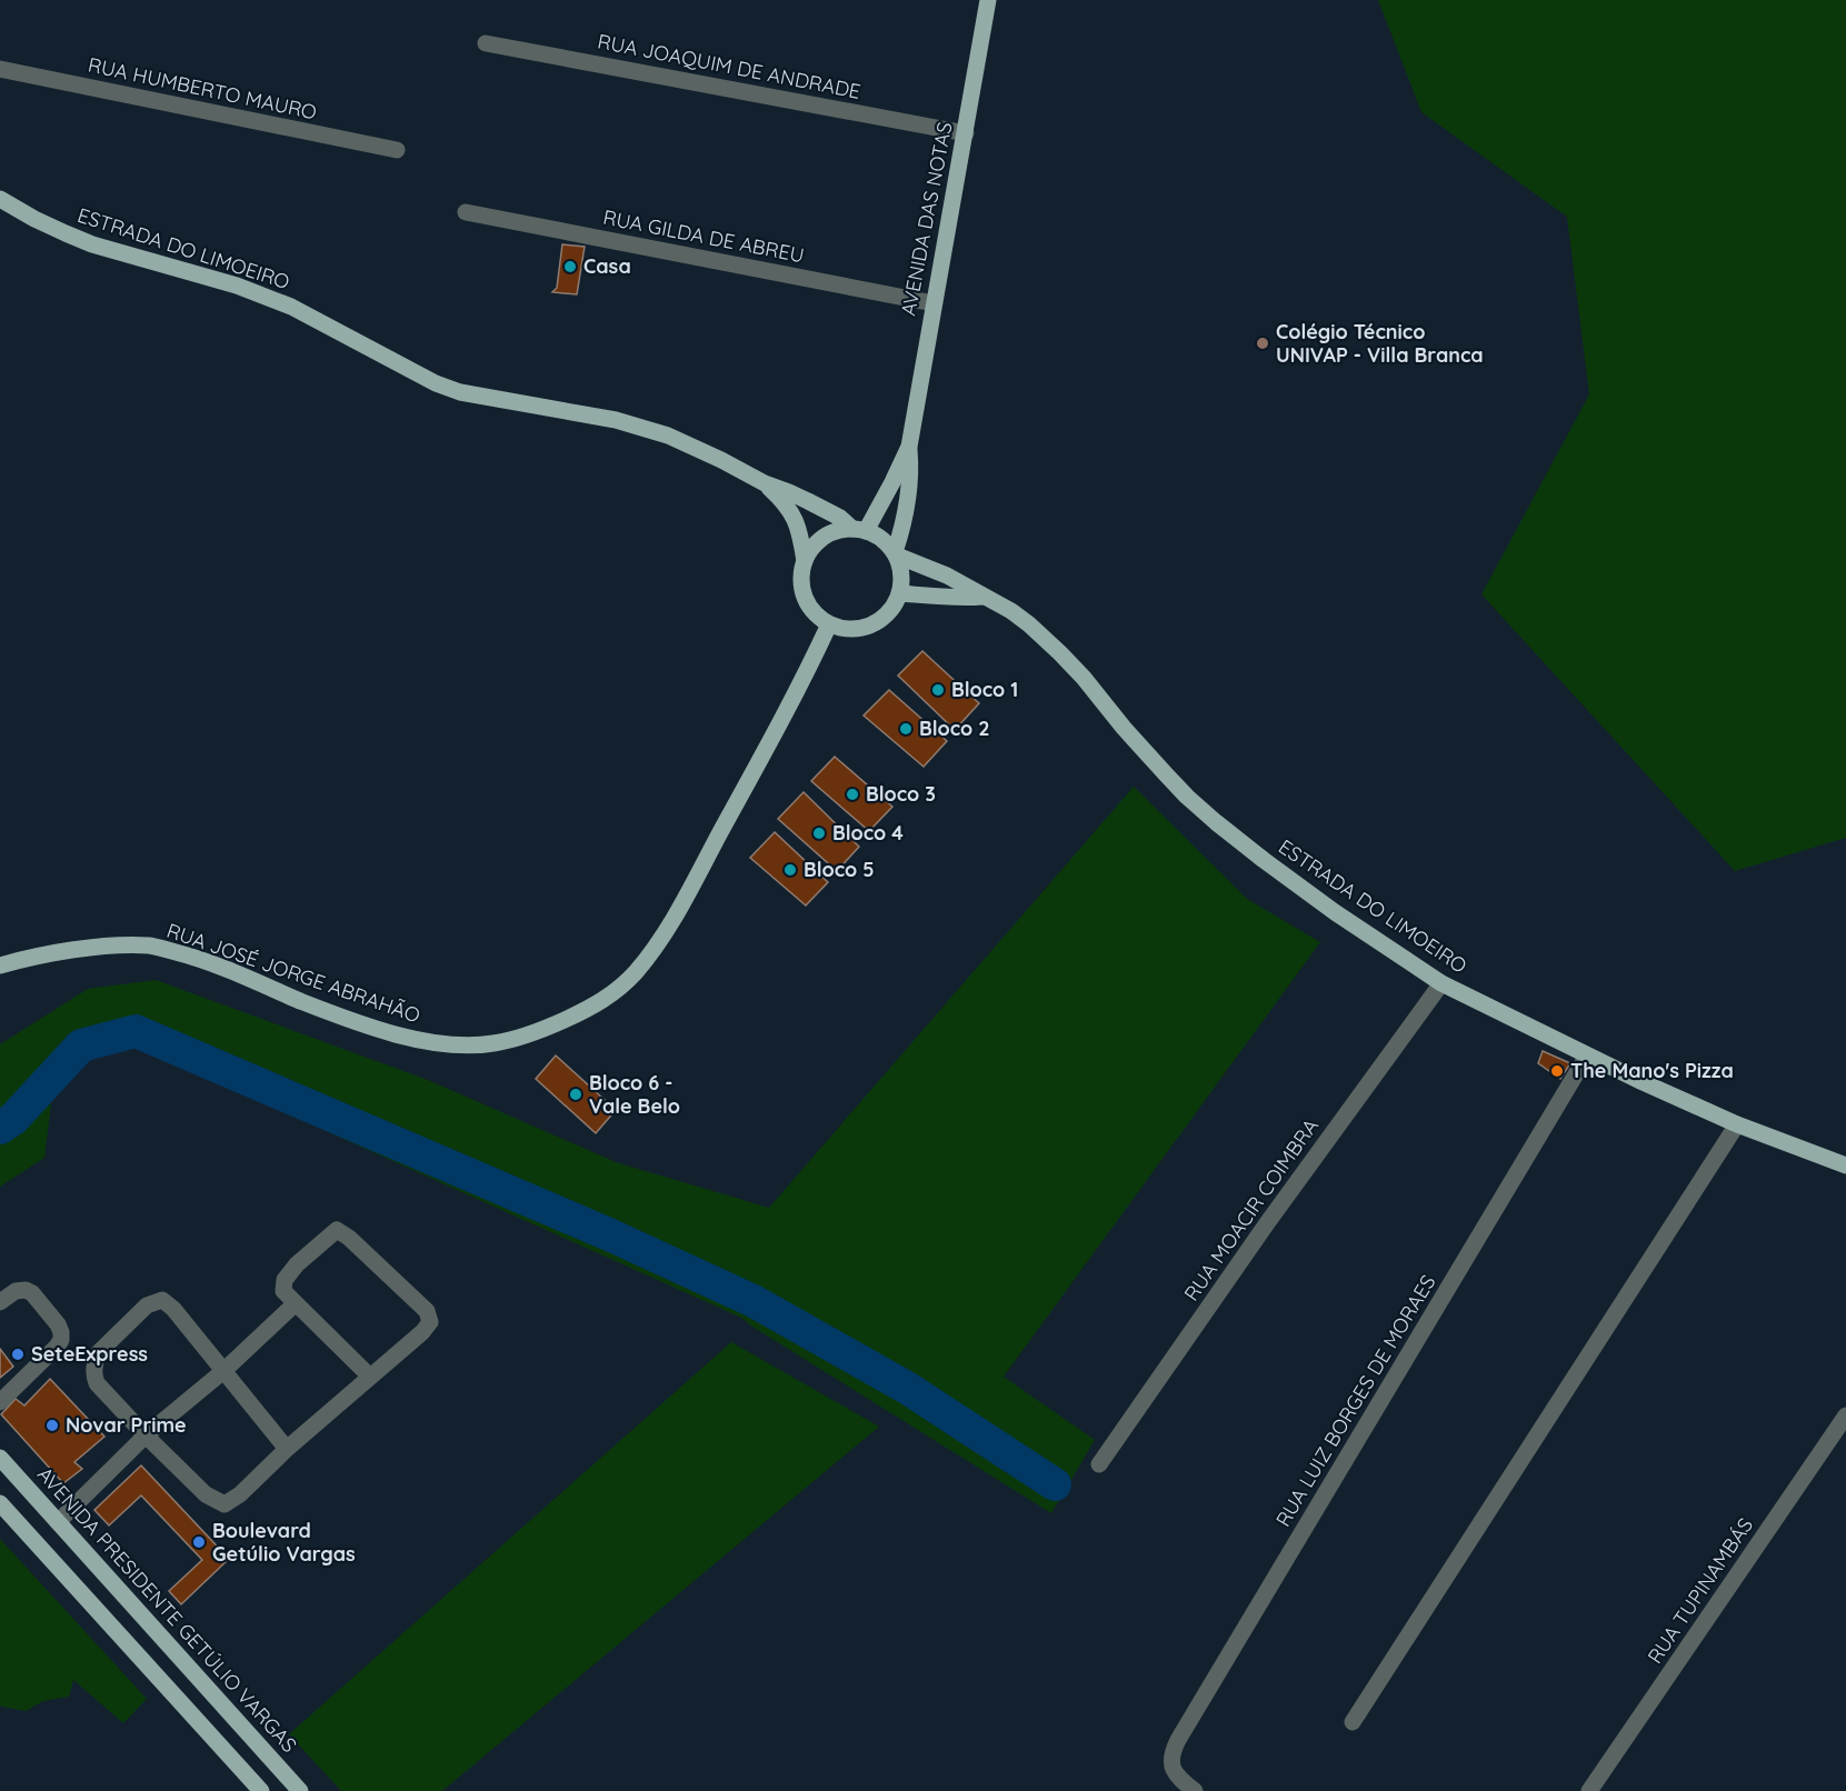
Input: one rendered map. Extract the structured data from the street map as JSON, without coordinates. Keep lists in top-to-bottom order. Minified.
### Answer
{"streets":{"main road":["AVENIDA DAS NOTAS","ESTRADA DO LIMOEIRO","RUA JOSÉ JORGE ABRAHÃO","AVENIDA PRESIDENTE GETÚLIO VARGAS"],"street":["RUA JOAQUIM DE ANDRADE","RUA HUMBERTO MAURO","RUA GILDA DE ABREU","RUA MOACIR COIMBRA","RUA LUIZ BORGES DE MORAES","RUA TUPINAMBÁS"]},"crossings":[["RUA JOAQUIM DE ANDRADE","AVENIDA DAS NOTAS"],["AVENIDA DAS NOTAS","RUA GILDA DE ABREU"],["AVENIDA DAS NOTAS","ESTRADA DO LIMOEIRO"],["AVENIDA DAS NOTAS","RUA JOSÉ JORGE ABRAHÃO"],["ESTRADA DO LIMOEIRO","RUA JOSÉ JORGE ABRAHÃO"],["ESTRADA DO LIMOEIRO","RUA MOACIR COIMBRA"],["ESTRADA DO LIMOEIRO","RUA LUIZ BORGES DE MORAES"]],"places":["Casa","Colégio Técnico UNIVAP - Villa Branca","Bloco 1","Bloco 2","Bloco 3","Bloco 4","Bloco 5","The Mano's Pizza","Bloco 6 - Vale Belo","SeteExpress","Novar Prime","Boulevard Getúlio Vargas"]}
